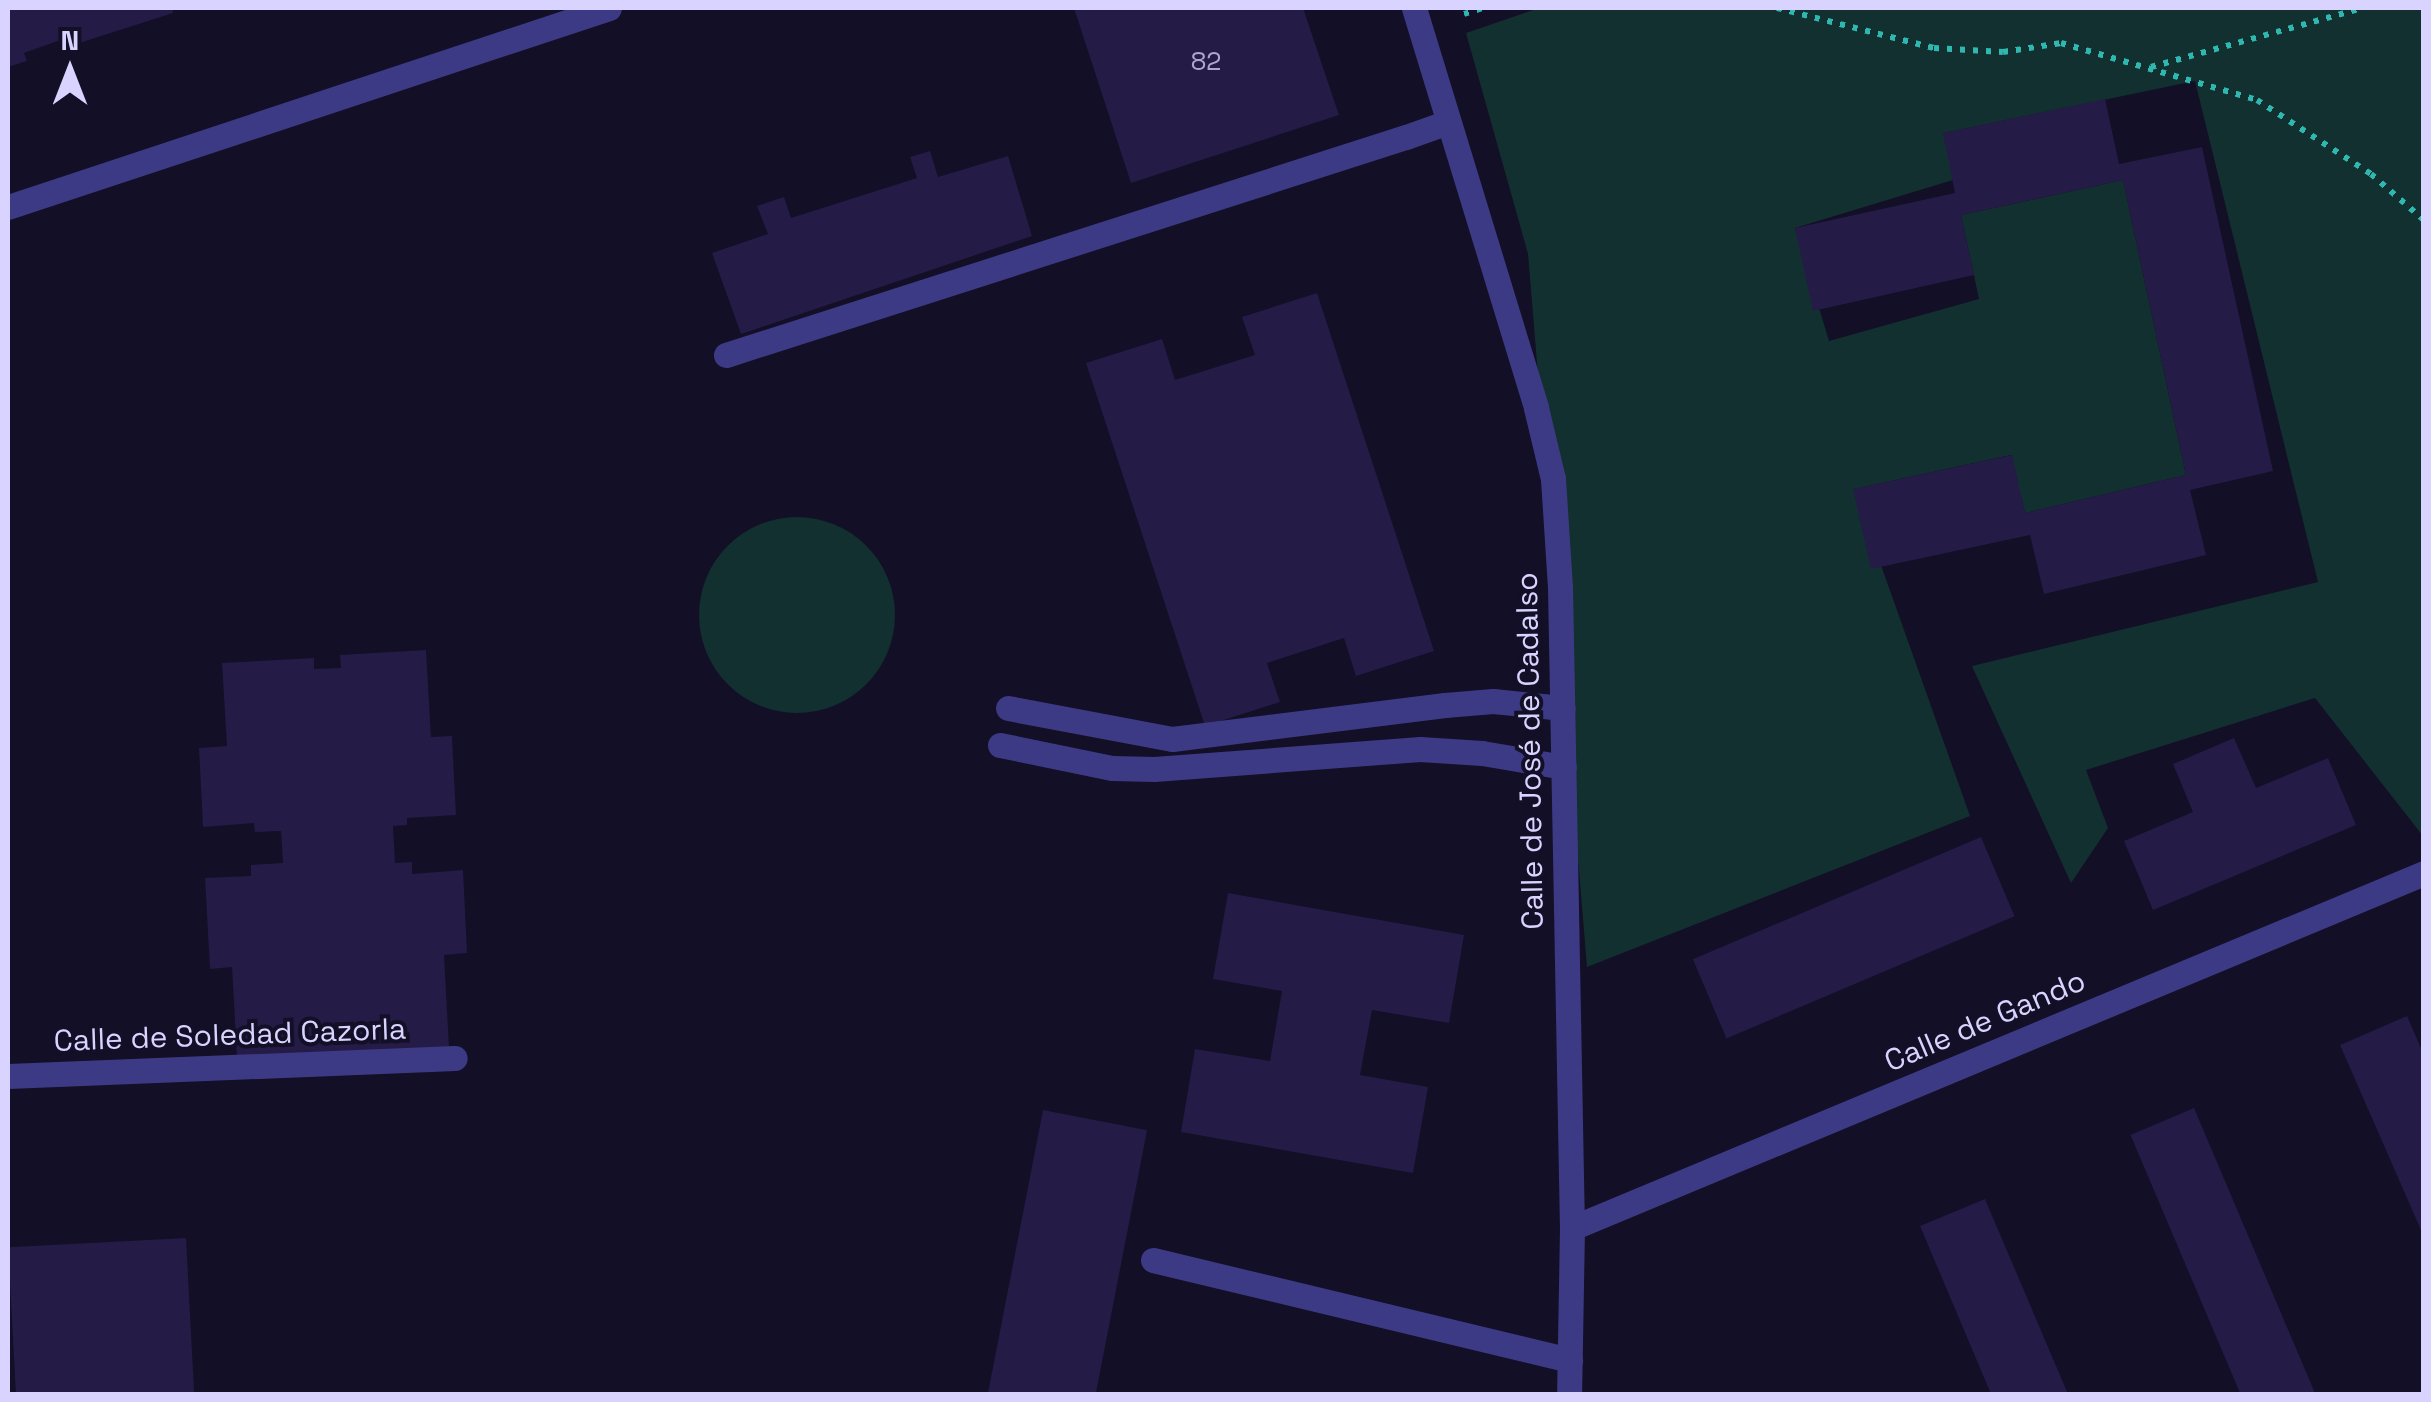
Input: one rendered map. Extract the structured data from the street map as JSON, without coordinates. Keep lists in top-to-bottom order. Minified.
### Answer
{"streets":{"street":["Calle de José de Cadalso","Calle de Gando","Calle de Soledad Cazorla"]},"crossings":[["Calle de José de Cadalso","Calle de Gando"]],"house_numbers":["82"],"north":"top"}
